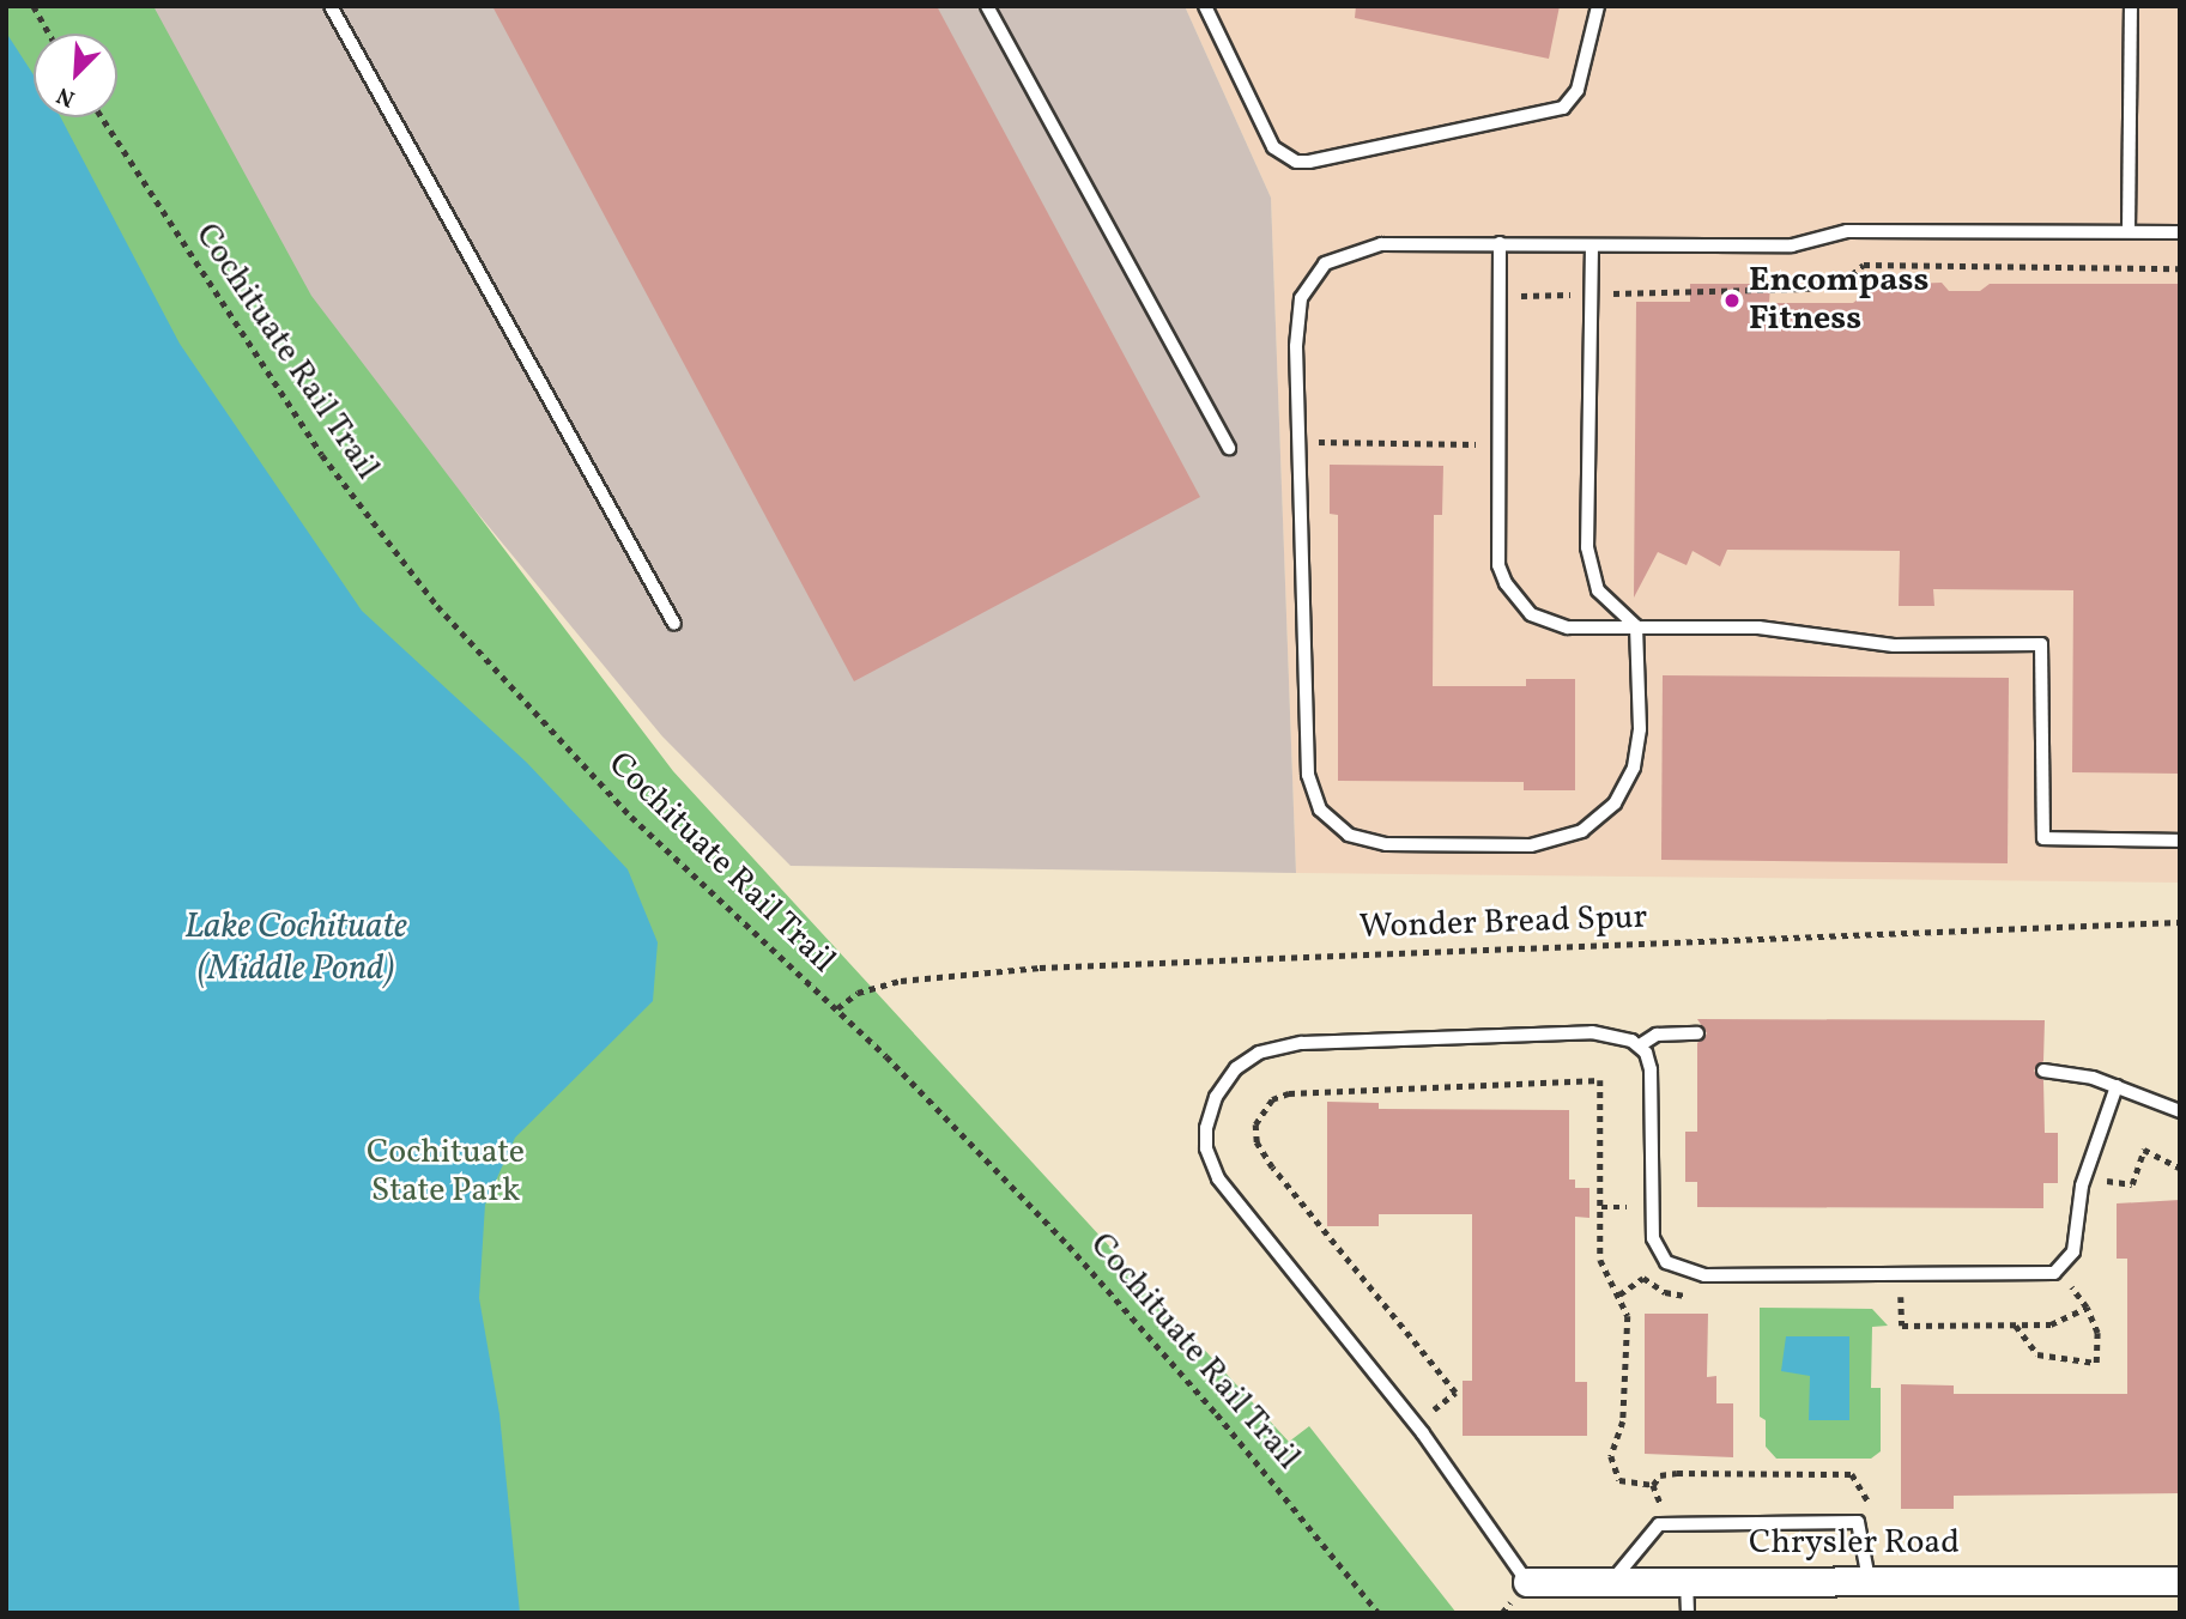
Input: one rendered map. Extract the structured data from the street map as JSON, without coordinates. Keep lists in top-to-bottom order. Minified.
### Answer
{"streets":{"street":["Chrysler Road"],"path":["Cochituate Rail Trail","Wonder Bread Spur"]},"crossings":[["Cochituate Rail Trail","Wonder Bread Spur"]],"water":["Lake Cochituate (Middle Pond)"],"parks":["Cochituate State Park"],"places":["Encompass Fitness"],"north":"bottom left"}
